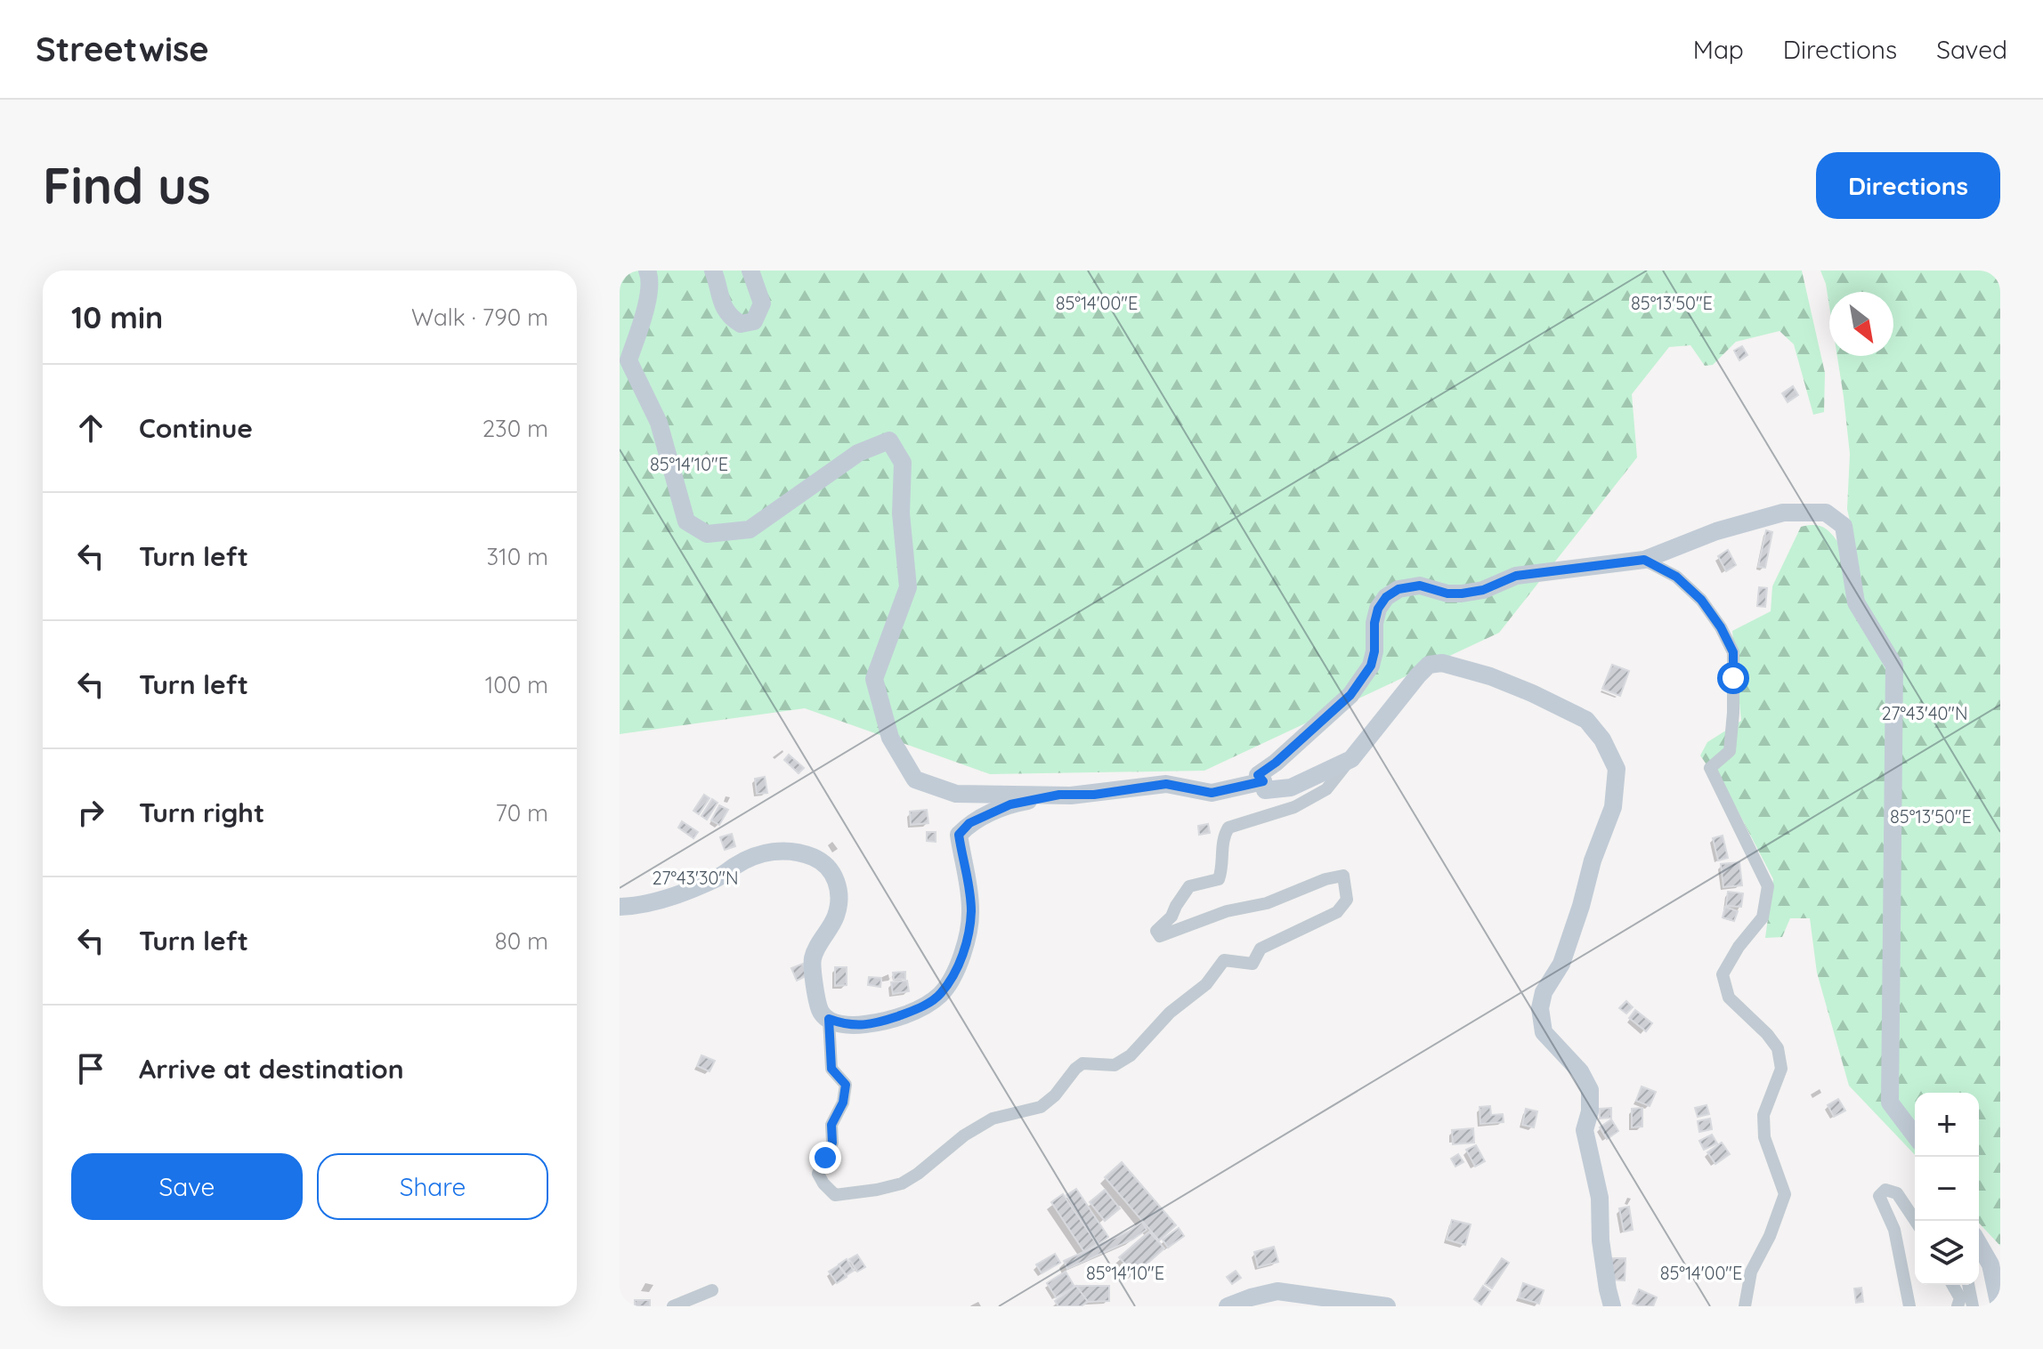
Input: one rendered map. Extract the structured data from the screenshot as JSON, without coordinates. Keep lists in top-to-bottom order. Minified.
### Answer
{"north":"bottom right","page":{"header":"Streetwise","nav":["Map","Directions","Saved"],"buttons":["Directions",["Save","Share"]],"title":"Find us","heading":["10 min","Walk · 790 m"],"list":[["Continue","230 m"],["Turn left","310 m"],["Turn left","100 m"],["Turn right","70 m"],["Turn left","80 m"],"Arrive at destination"],"map_buttons":["+","−"]},"coordinates":["85°14'00\"E","85°13'50\"E","85°14'10\"E","27°43'40\"N","27°43'30\"N"]}
